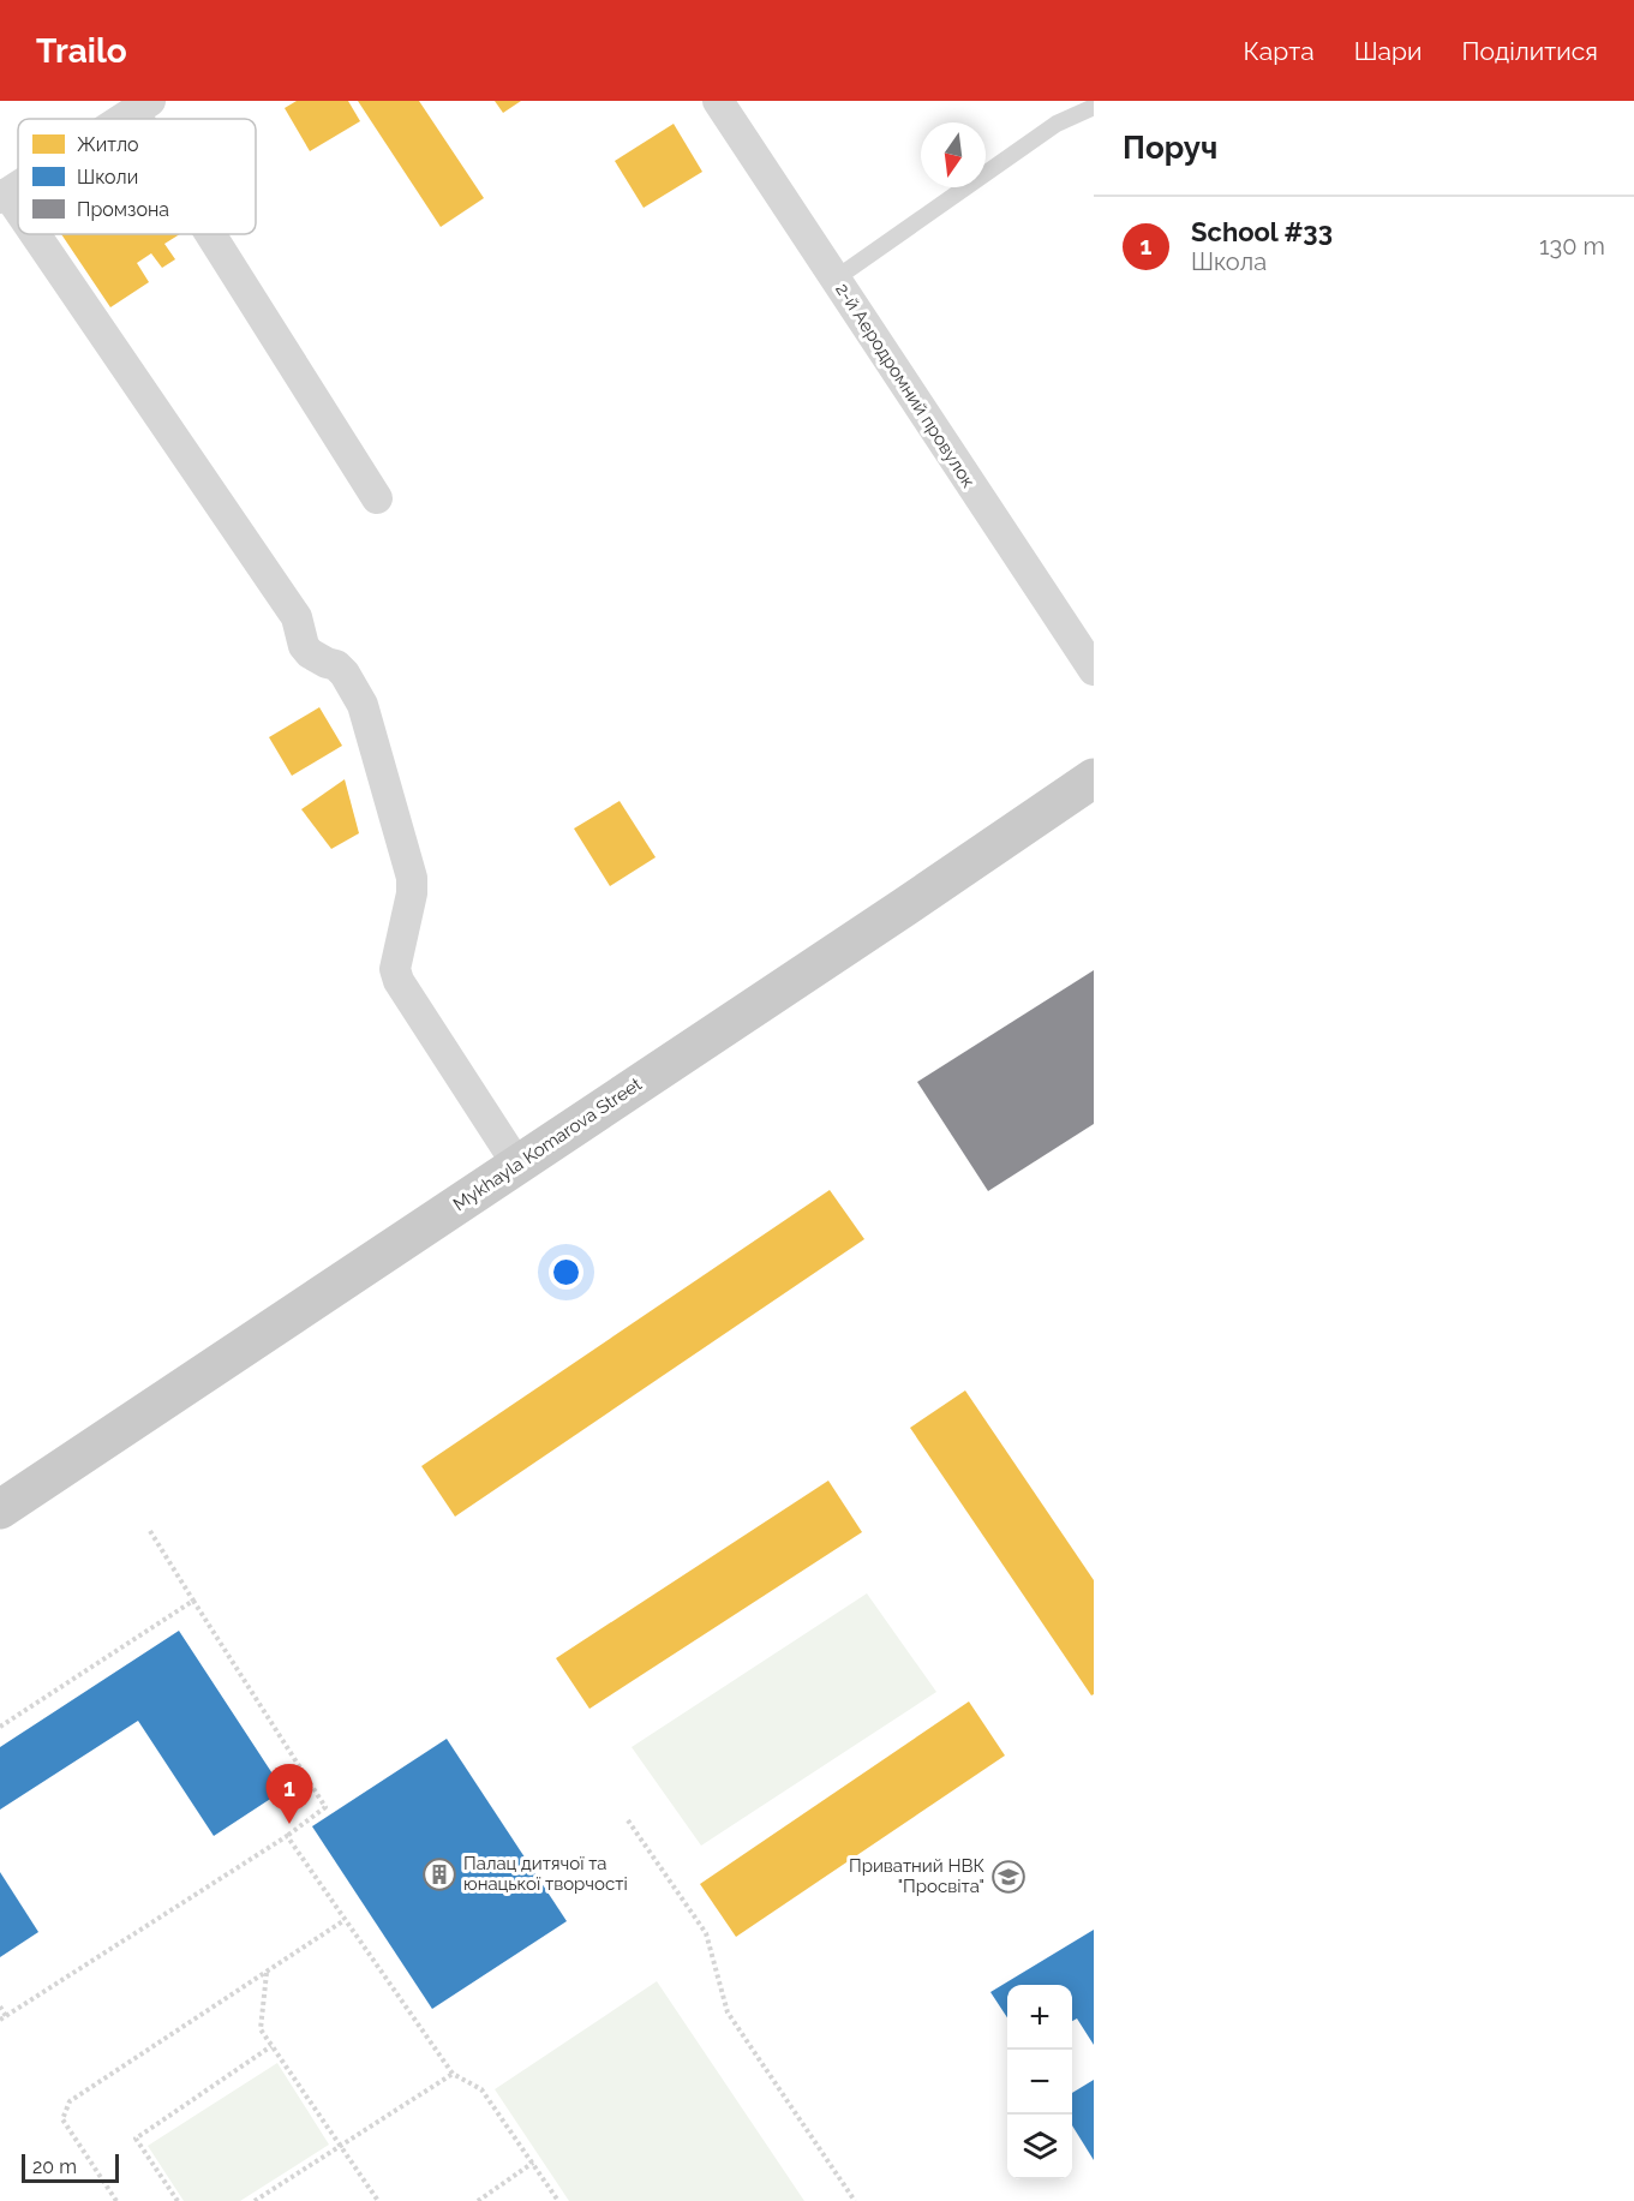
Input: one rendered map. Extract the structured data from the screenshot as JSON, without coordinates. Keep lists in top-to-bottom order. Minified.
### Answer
{"streets":{"main road":["Mykhayla Komarova Street"],"street":["2-й Аеродромний провулок"]},"places":{"building":["Палац дитячої та юнацької творчості"],"school or university":["Приватний НВК \"Просвіта\""]},"legend":["Житло","Школи","Промзона"],"scale_bar":"20 m","north":"bottom","page":{"header":"Trailo","nav":["Карта","Шари","Поділитися"],"heading":"Поруч","list":[{"mark":"1","name":"School #33","note":"Школа","value":"130 m"}],"pins":"1","map_buttons":["+","−"],"scale":"20 m"}}
